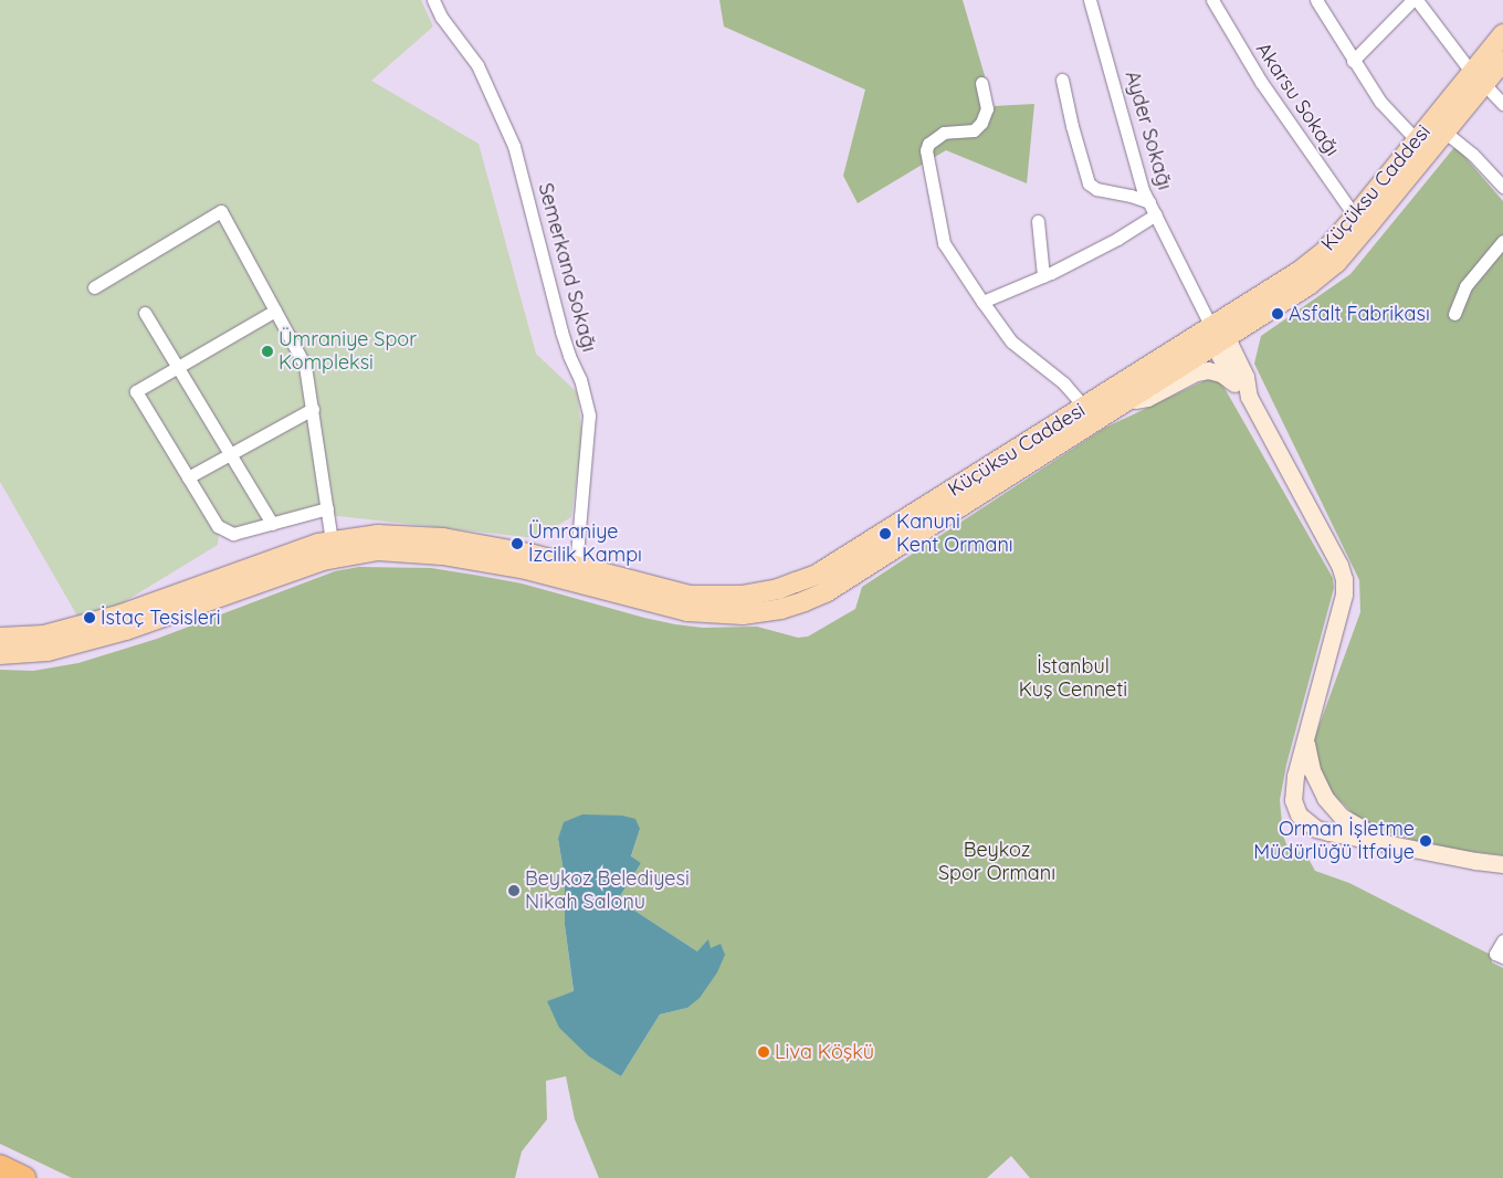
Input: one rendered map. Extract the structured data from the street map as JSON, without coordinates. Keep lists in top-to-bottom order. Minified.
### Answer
{"streets":{"main road":["Küçüksu Caddesi"],"street":["Akarsu Sokağı","Ayder Sokağı","Semerkand Sokağı"]},"crossings":[["Akarsu Sokağı","Küçüksu Caddesi"],["Ayder Sokağı","Küçüksu Caddesi"],["Küçüksu Caddesi","Semerkand Sokağı"]],"parks":["İstanbul Kuş Cenneti","Beykoz Spor Ormanı"],"places":["Asfalt Fabrikası","Ümraniye Spor Kompleksi","Kanuni Kent Ormanı","Ümraniye İzcilik Kampı","İstaç Tesisleri","Orman İşletme Müdürlüğü İtfaiye","Beykoz Belediyesi Nikah Salonu","Liva Köşkü"]}
